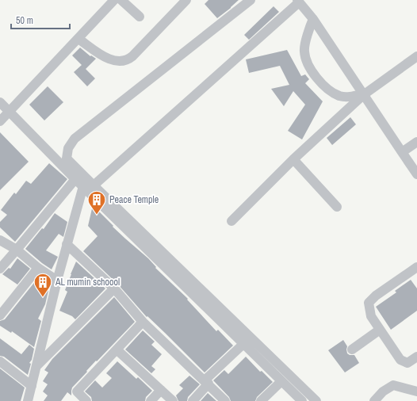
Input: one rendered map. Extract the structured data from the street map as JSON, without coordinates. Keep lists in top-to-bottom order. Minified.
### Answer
{"places":{"building":["Peace Temple","AL mumin schoool"]},"scale_bar":"50 m"}
